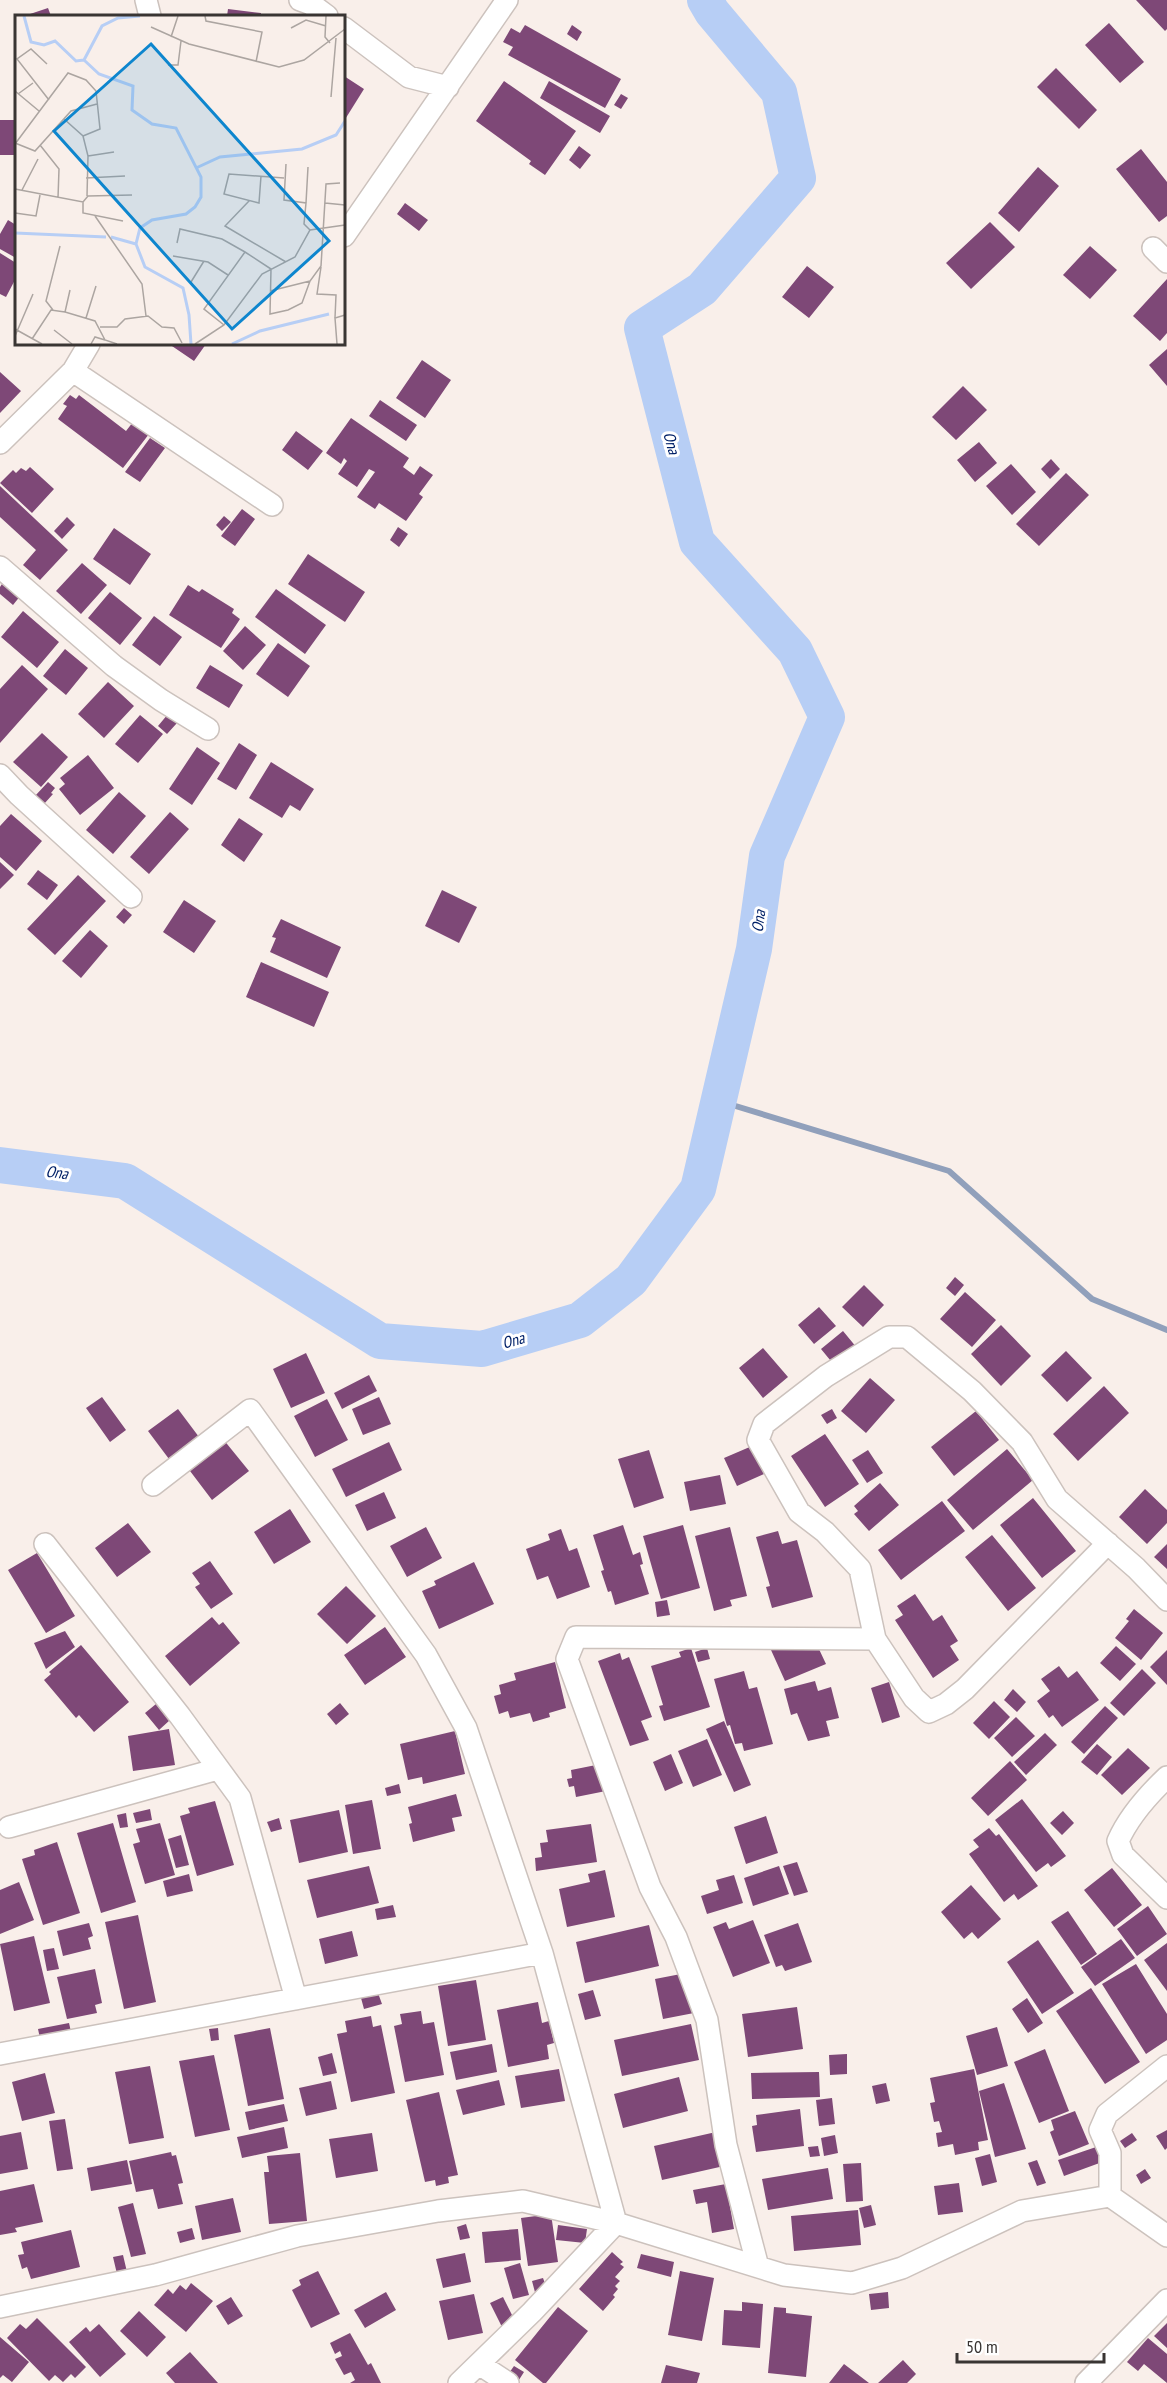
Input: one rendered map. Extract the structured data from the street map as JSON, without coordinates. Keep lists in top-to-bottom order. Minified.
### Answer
{"water":["Ona"],"scale_bar":"50 m"}
